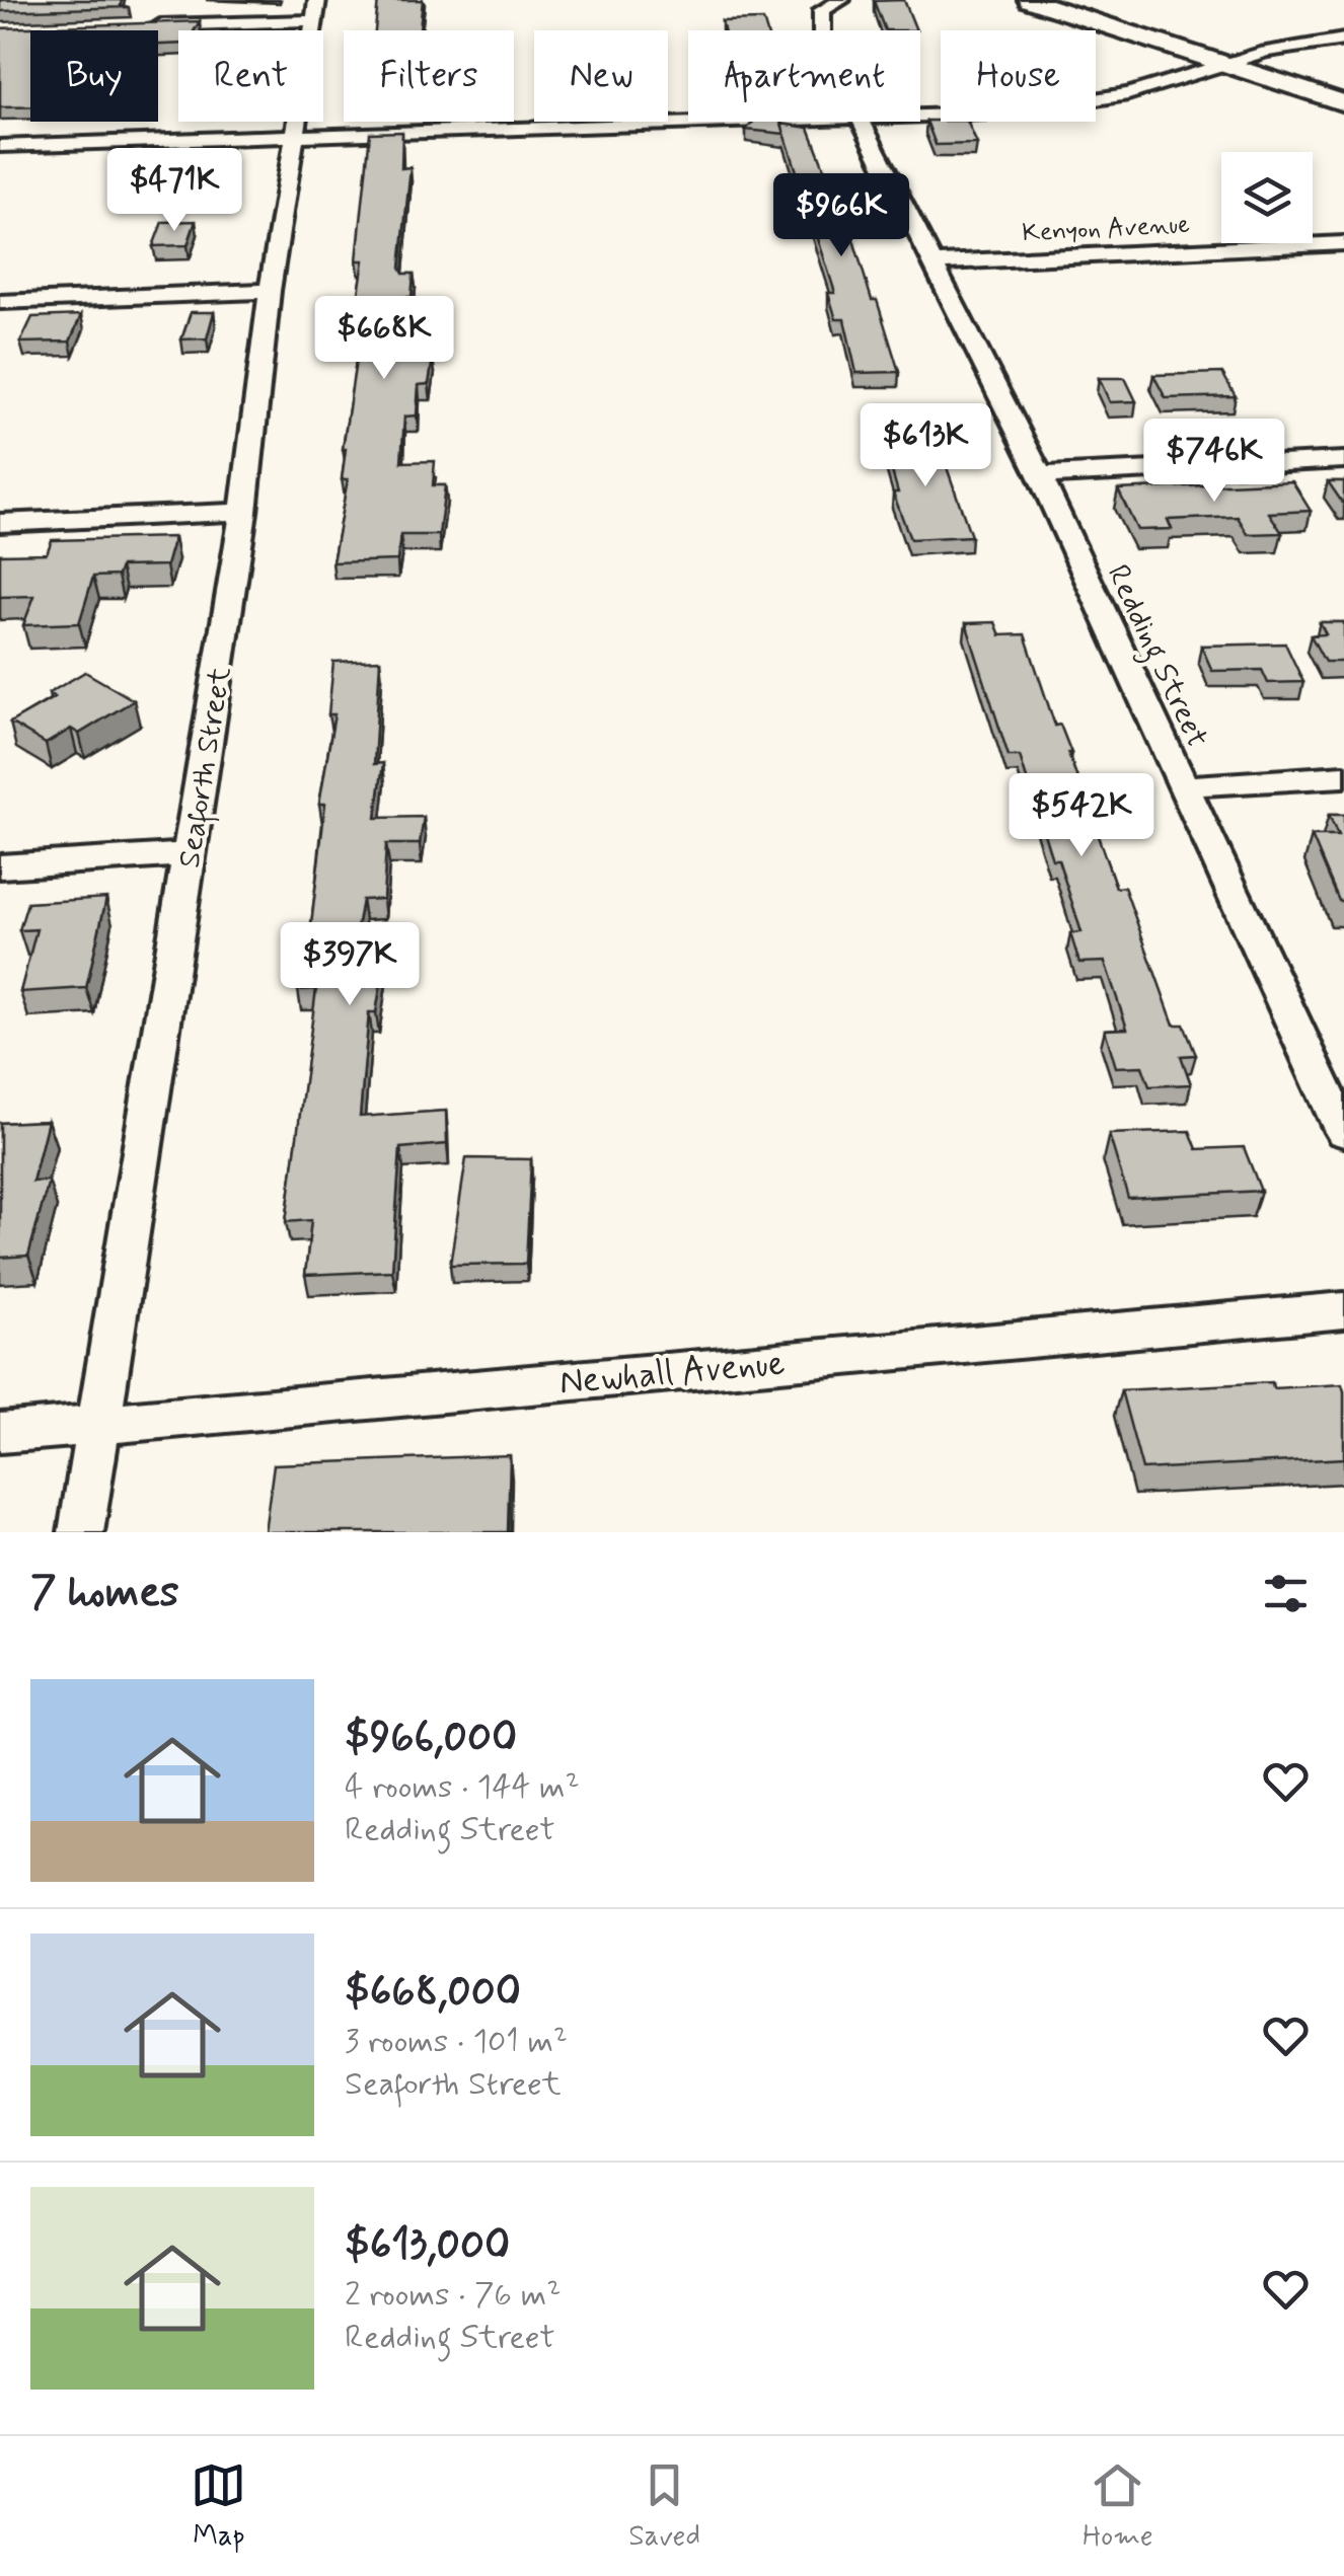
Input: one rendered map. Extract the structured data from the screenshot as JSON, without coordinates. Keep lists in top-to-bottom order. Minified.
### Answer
{"streets":{"street":["Kenyon Avenue","Redding Street","Seaforth Street","Newhall Avenue"]},"crossings":[["Kenyon Avenue","Redding Street"],["Seaforth Street","Newhall Avenue"]],"page":{"chip":["Buy","Rent","Filters","New","Apartment","House"],"price":["$471K","$966K","$668K","$613K","$746K","$542K","$397K"],"heading":"7 homes","list":[{"name":"$966,000","note":"4 rooms · 144 m² · Redding Street"},{"name":"$668,000","note":"3 rooms · 101 m² · Seaforth Street"},{"name":"$613,000","note":"2 rooms · 76 m² · Redding Street"}],"tabs":["Map","Saved","Home"]}}
